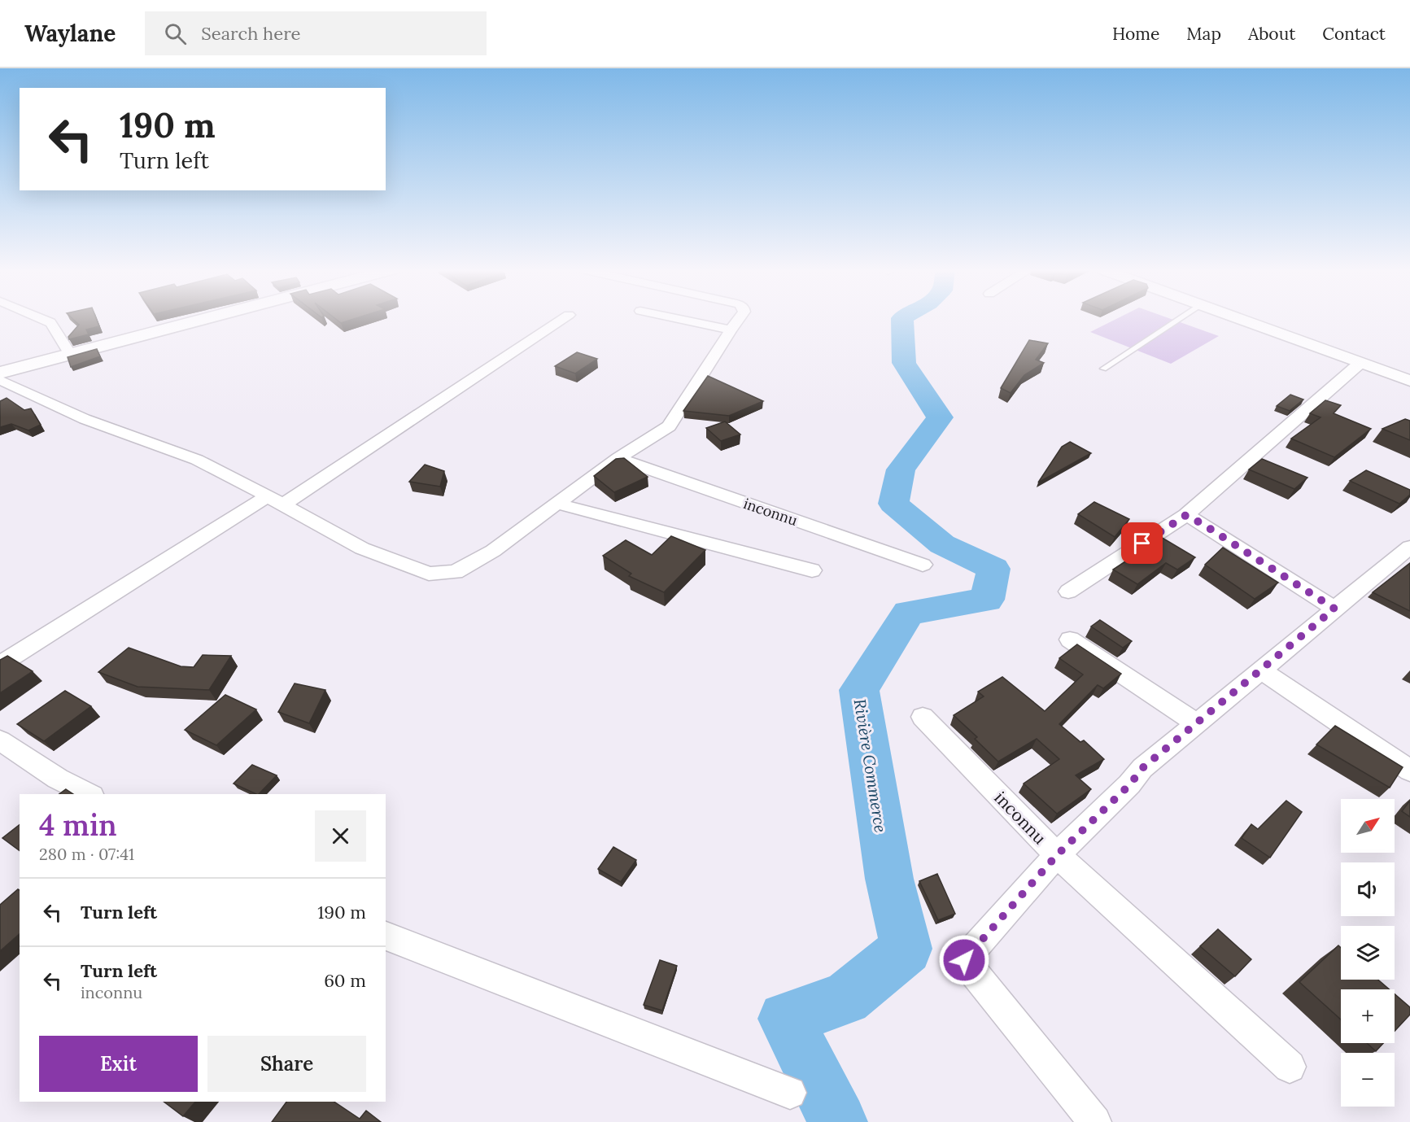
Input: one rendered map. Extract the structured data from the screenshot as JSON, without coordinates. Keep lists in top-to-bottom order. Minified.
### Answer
{"streets":{"street":["inconnu"]},"water":["Rivière Commerce"],"north":"top right","page":{"header":"Waylane","search":"Search here","nav":["Home","Map","About","Contact"],"turn":["190 m","Turn left"],"heading":["4 min","280 m · 07:41"],"map_buttons":["+","−"],"list":[{"name":"Turn left","value":"190 m"},{"name":"Turn left","note":"inconnu","value":"60 m"}],"buttons":["Exit","Share"]}}
